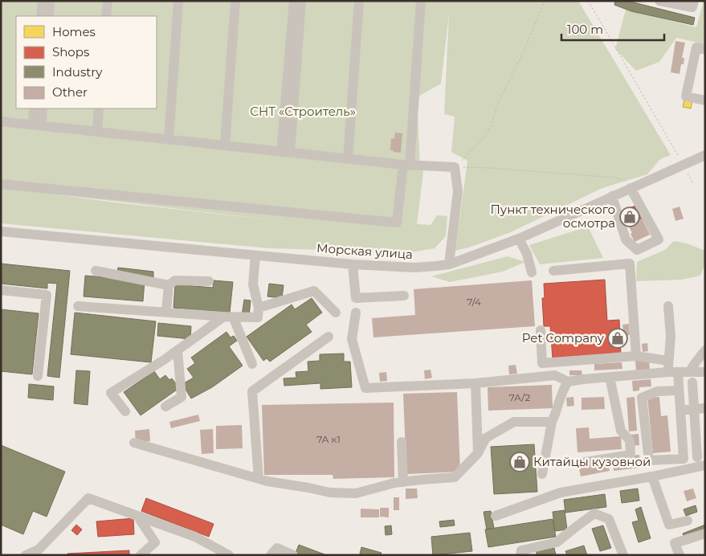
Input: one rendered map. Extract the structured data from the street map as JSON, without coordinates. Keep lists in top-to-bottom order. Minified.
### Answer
{"streets":{"street":["Морская улица"]},"parks":["СНТ «Строитель»"],"places":{"shop":["Пункт технического осмотра","Pet Company","Китайцы кузовной"]},"house_numbers":["7/4","7А/2","7А к1"],"legend":["Homes","Shops","Industry","Other"],"scale_bar":"100 m"}
